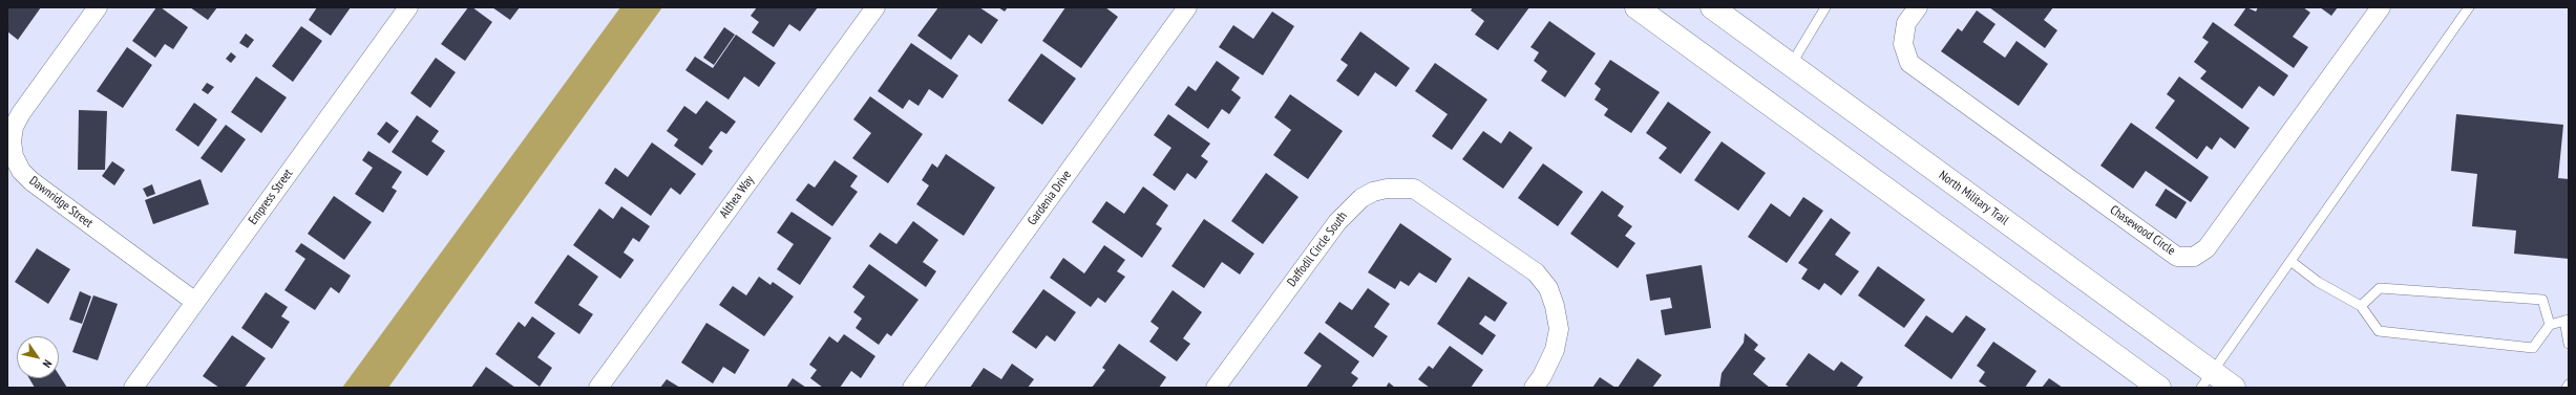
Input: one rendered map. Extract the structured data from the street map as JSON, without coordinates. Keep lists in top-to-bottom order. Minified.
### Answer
{"streets":{"main road":["North Military Trail"],"street":["Empress Street","Althea Way","Gardenia Drive","Dawnridge Street","Chasewood Circle","Daffodil Circle South"]},"crossings":[["Empress Street","Dawnridge Street"]],"north":"bottom right"}
